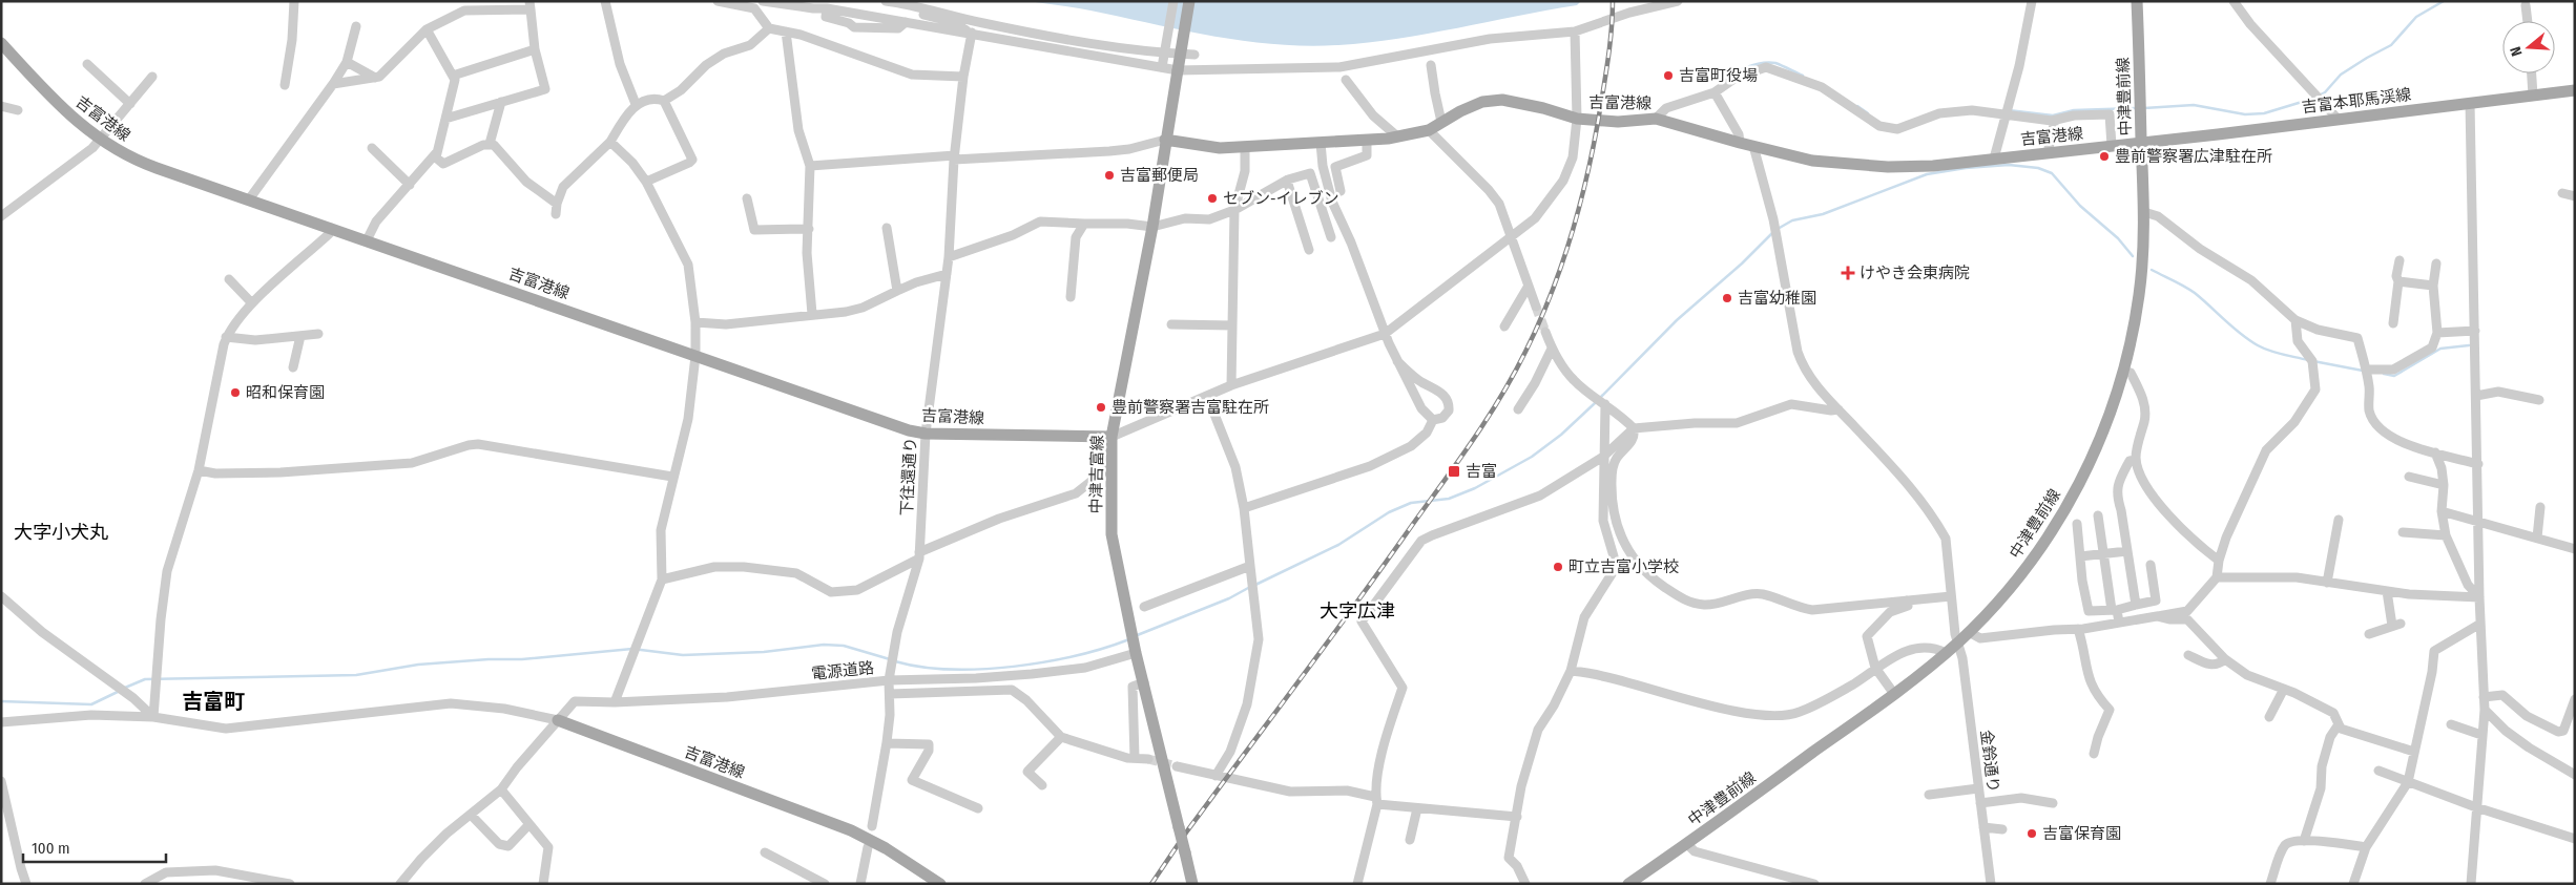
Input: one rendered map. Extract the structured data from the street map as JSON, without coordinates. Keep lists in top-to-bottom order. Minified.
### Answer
{"streets":{"main road":["中津豊前線","吉富本耶馬渓線","吉富港線","中津吉富線"],"street":["下往還通り","電源道路","金鈴通り"]},"crossings":[["中津豊前線","吉富本耶馬渓線"],["中津豊前線","吉富港線"],["中津豊前線","金鈴通り"],["吉富本耶馬渓線","吉富港線"],["吉富港線","中津吉富線"],["吉富港線","下往還通り"],["吉富港線","電源道路"],["吉富港線","金鈴通り"],["中津吉富線","電源道路"],["下往還通り","電源道路"]],"districts":["大字小犬丸","大字広津","吉富町"],"places":{"other":["吉富町役場","豊前警察署広津駐在所","吉富郵便局","セブン-イレブン","吉富幼稚園","昭和保育園","豊前警察署吉富駐在所","町立吉富小学校","吉富保育園"],"health":["けやき会東病院"],"transit":["吉富"]},"scale_bar":"100 m","north":"left"}
